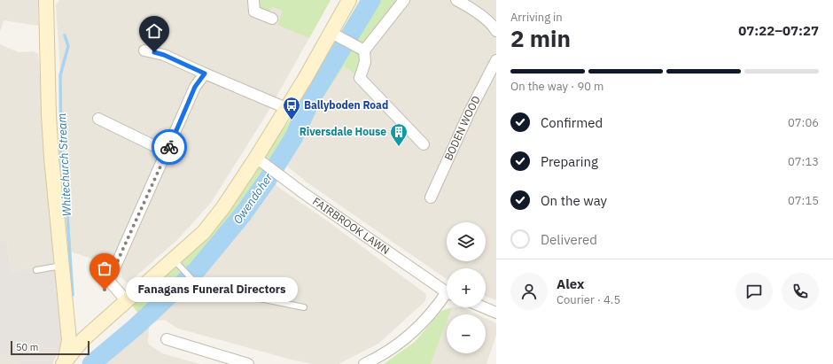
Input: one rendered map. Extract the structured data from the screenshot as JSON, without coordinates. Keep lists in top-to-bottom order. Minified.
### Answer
{"streets":{"street":["BODEN WOOD","FAIRBROOK LAWN"]},"water":["Whitechurch Stream","Owendoher"],"places":{"bus stop":["Ballyboden Road"],"building":["Riversdale House"],"other":["Fanagans Funeral Directors"]},"scale_bar":"50 m","page":{"heading":["2 min","Arriving in","07:22–07:27"],"panel":["Alex","Courier · 4.5"],"bar":"On the way · 90 m","list":[["Confirmed","07:06"],["Preparing","07:13"],["On the way","07:15"],"Delivered"],"map_buttons":["+","−"],"bubble":"Fanagans Funeral Directors","scale":"50 m"}}
